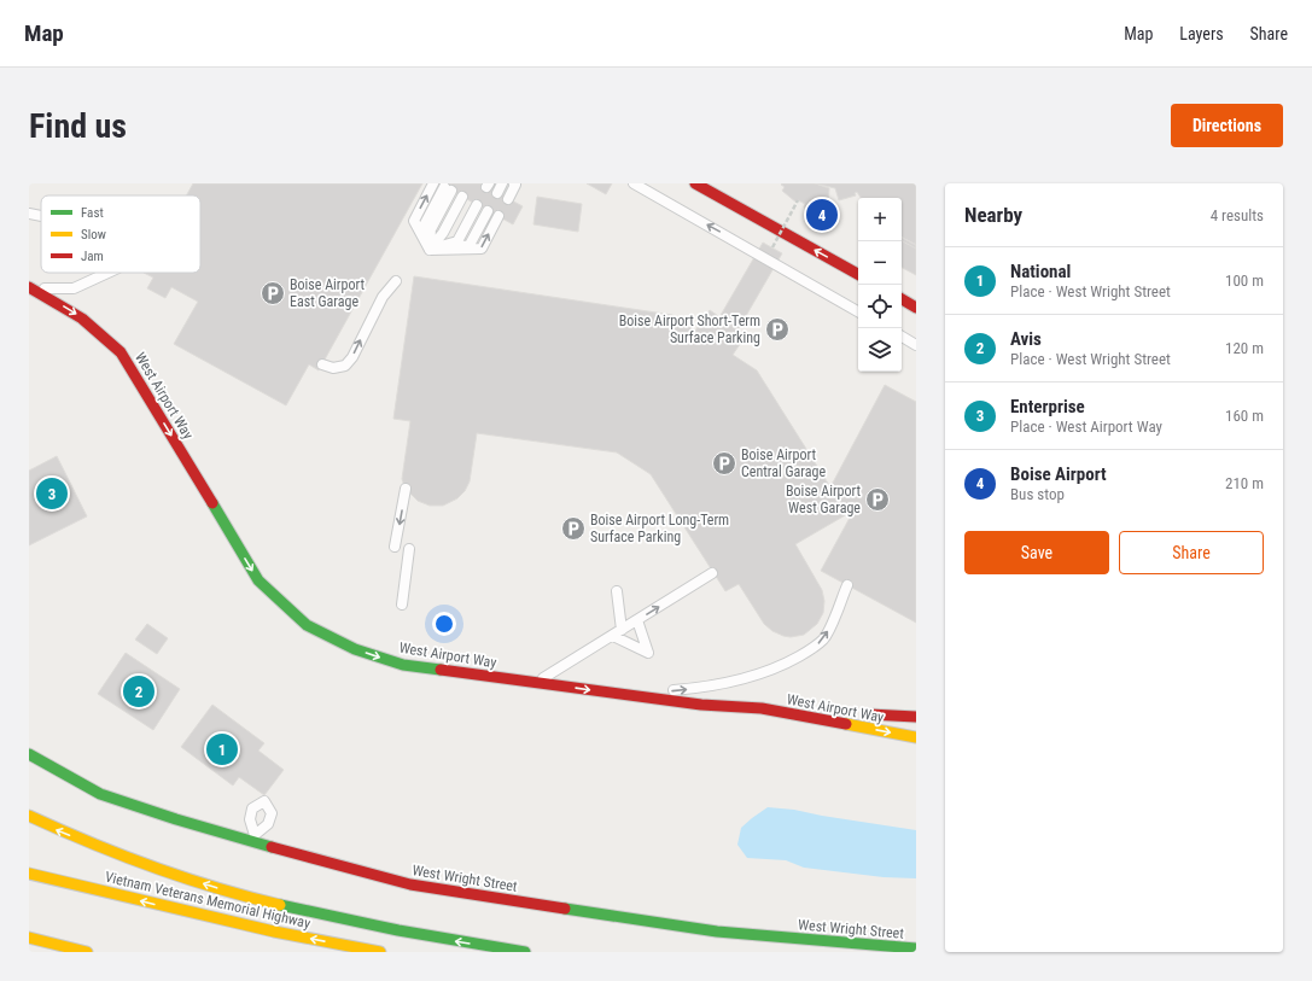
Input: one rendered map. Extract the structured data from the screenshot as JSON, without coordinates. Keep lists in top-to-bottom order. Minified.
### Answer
{"streets":{"main road":["West Airport Way","West Wright Street","Vietnam Veterans Memorial Highway"]},"one_way":["West Airport Way"],"places":{"parking":["Boise Airport East Garage","Boise Airport Short-Term Surface Parking","Boise Airport Central Garage","Boise Airport West Garage","Boise Airport Long-Term Surface Parking"]},"legend":["Fast","Slow","Jam"],"page":{"header":"Map","nav":["Map","Layers","Share"],"buttons":["Directions",["Save","Share"]],"title":"Find us","heading":["Nearby","4 results"],"pins":["4","3","2","1"],"map_buttons":["+","−"],"list":[{"mark":"1","name":"National","note":"Place · West Wright Street","value":"100 m"},{"mark":"2","name":"Avis","note":"Place · West Wright Street","value":"120 m"},{"mark":"3","name":"Enterprise","note":"Place · West Airport Way","value":"160 m"},{"mark":"4","name":"Boise Airport","note":"Bus stop","value":"210 m"}]}}
